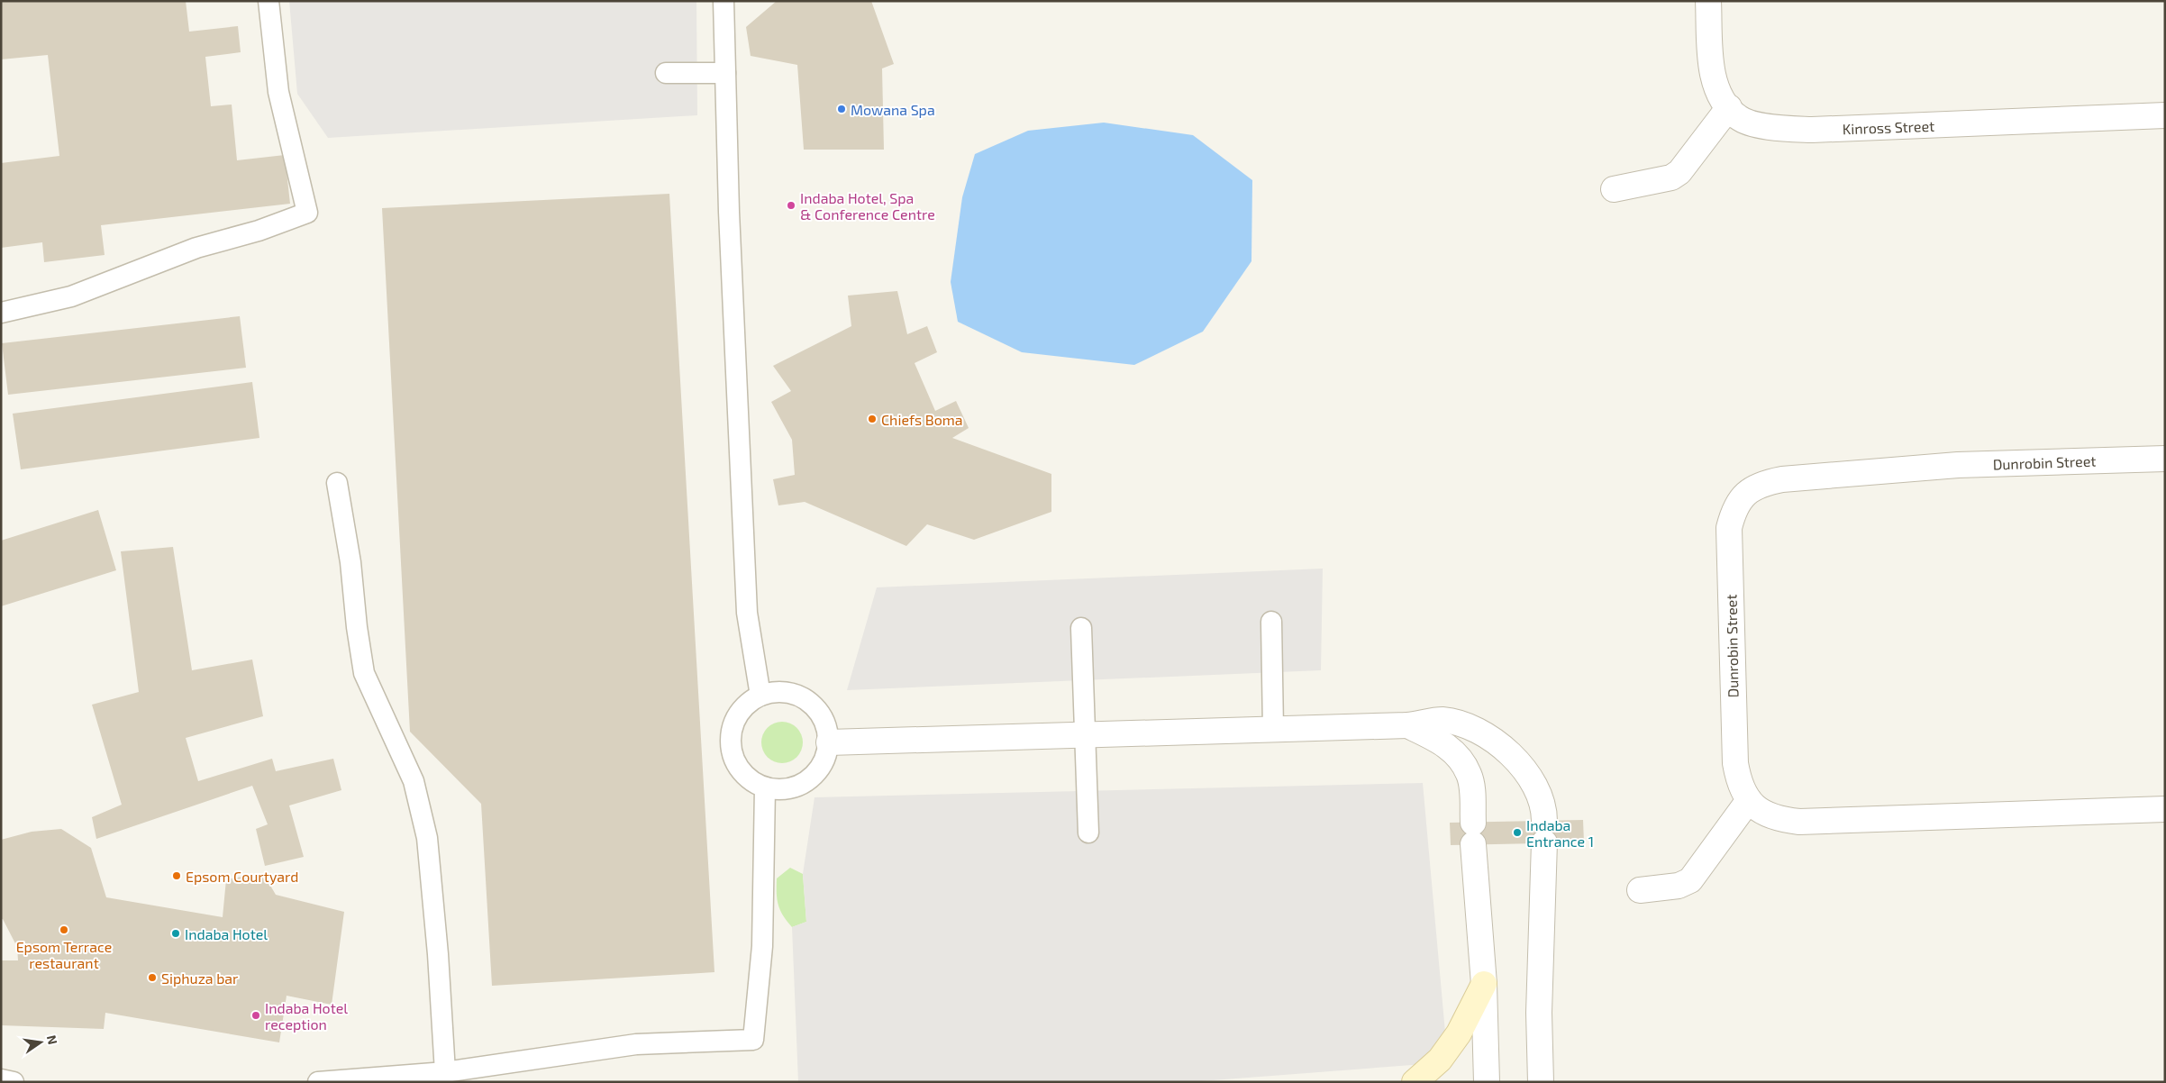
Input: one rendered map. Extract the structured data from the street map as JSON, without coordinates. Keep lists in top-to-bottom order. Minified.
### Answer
{"streets":{"street":["Kinross Street","Dunrobin Street"]},"places":["Mowana Spa","Indaba Hotel, Spa & Conference Centre","Chiefs Boma","Indaba Entrance 1","Epsom Courtyard","Epsom Terrace restaurant","Indaba Hotel","Siphuza bar","Indaba Hotel reception"],"north":"right"}
